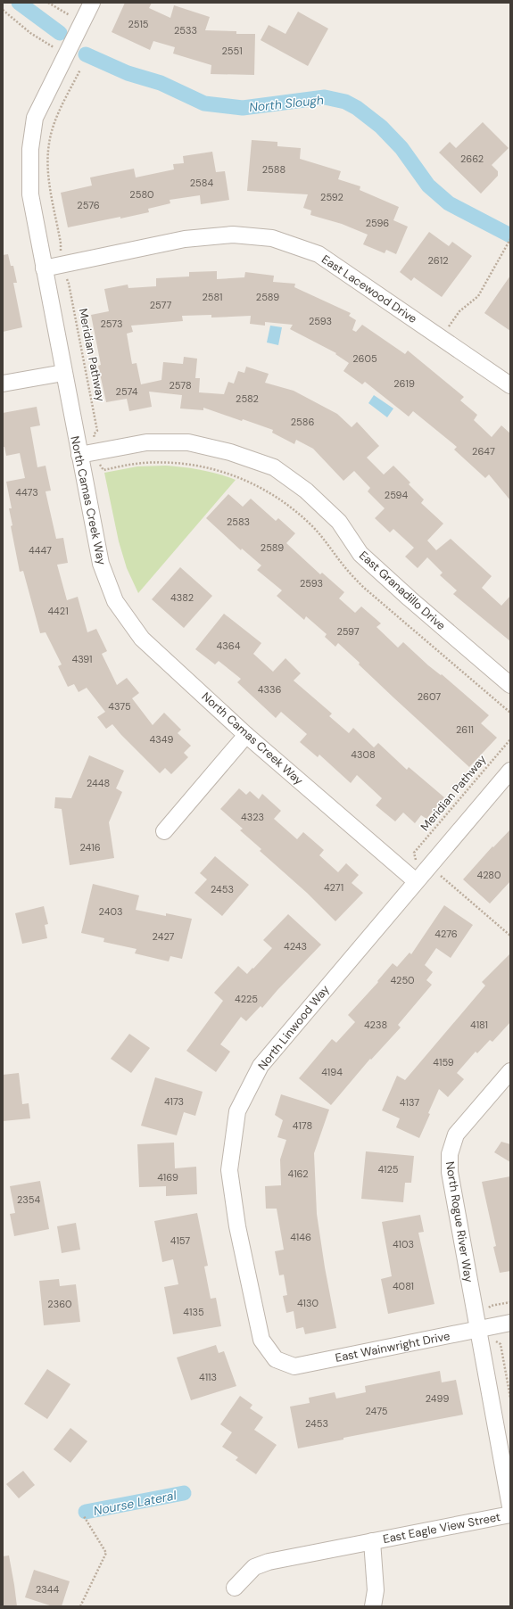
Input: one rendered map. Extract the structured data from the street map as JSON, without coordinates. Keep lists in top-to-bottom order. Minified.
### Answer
{"streets":{"street":["East Lacewood Drive","North Camas Creek Way","East Granadillo Drive","North Linwood Way","North Rogue River Way","East Wainwright Drive","East Eagle View Street"],"path":["Meridian Pathway"]},"crossings":[["East Lacewood Drive","North Camas Creek Way"],["North Camas Creek Way","East Granadillo Drive"],["North Camas Creek Way","North Linwood Way"],["North Linwood Way","East Wainwright Drive"],["North Rogue River Way","East Wainwright Drive"]],"water":["North Slough","Nourse Lateral"],"house_numbers":["2515","2533","2551","2662","2588","2584","2580","2592","2576","2596","2612","2581","2589","2577","2593","2573","2605","2619","2578","2574","2582","2586","2647","4473","2594","2583","2589","4447","2593","4382","4421","2597","4364","4391","4336","2607","4375","2611","4349","4308","2448","4323","2416","4280","4271","2453","2403","4276","2427","4243","4250","4225","4238","4181","4159","4194","4173","4137","4178","4125","4162","4169","2354","4146","4157","4103","4081","4130","2360","4135","4113","2499","2475","2453","2344"]}
